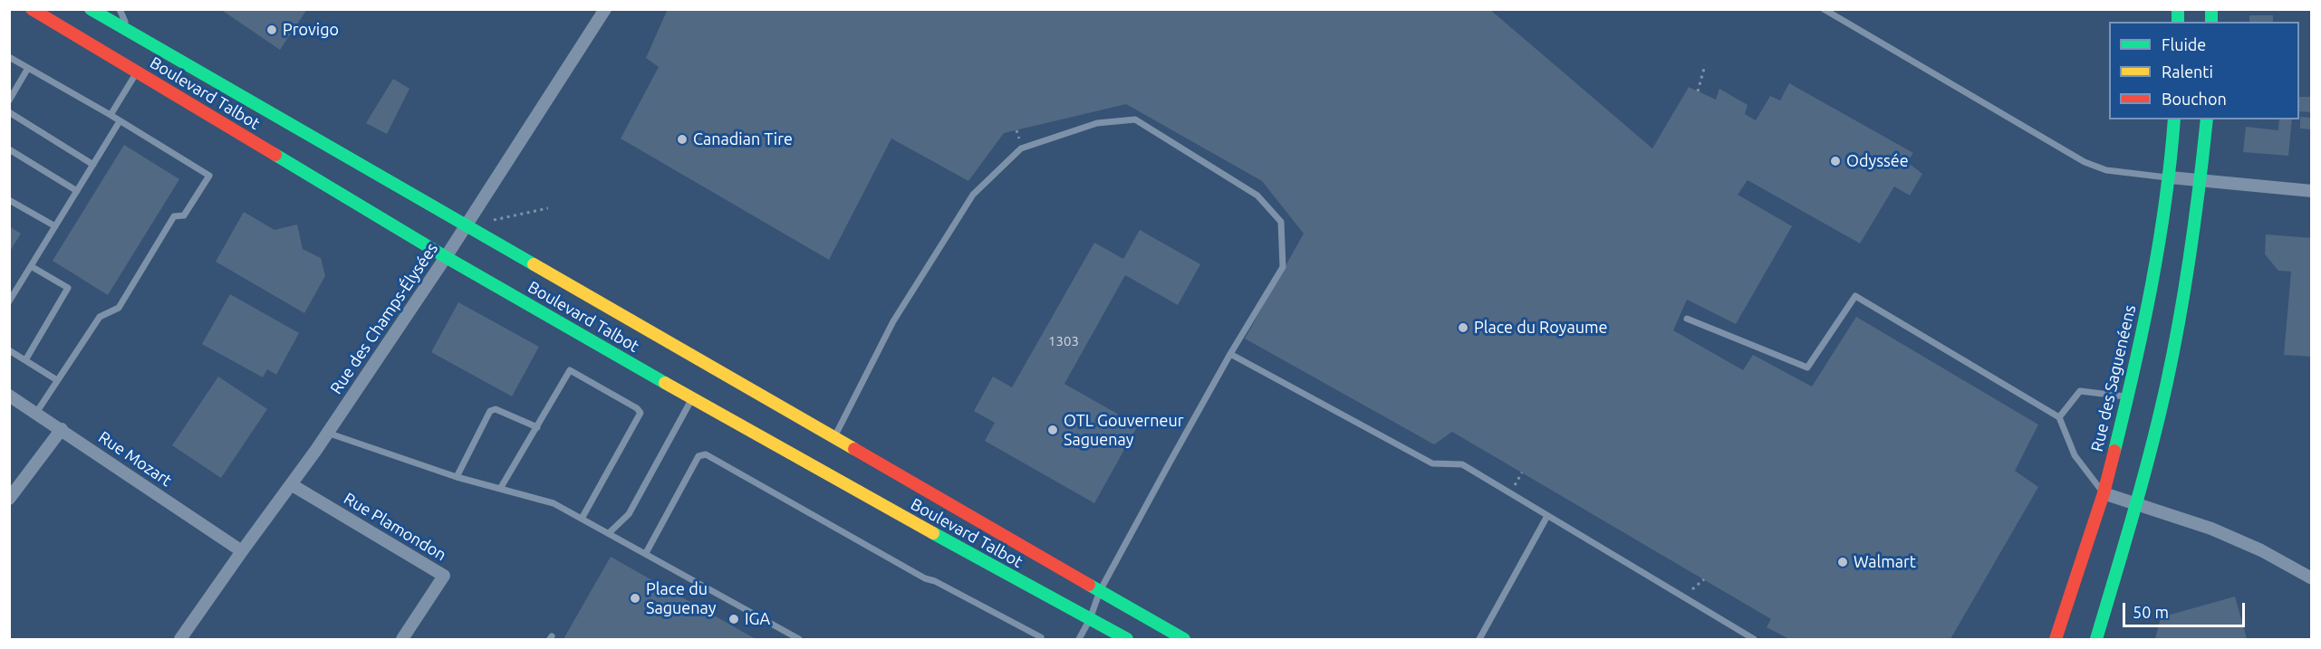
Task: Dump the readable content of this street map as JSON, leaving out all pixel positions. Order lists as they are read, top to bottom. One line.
{"streets":{"main road":["Boulevard Talbot","Rue des Saguenéens"],"street":["Rue des Champs-Élysées","Rue Mozart","Rue Plamondon"]},"crossings":[["Boulevard Talbot","Rue des Champs-Élysées"],["Rue des Champs-Élysées","Rue Mozart"],["Rue des Champs-Élysées","Rue Plamondon"]],"places":["Provigo","Canadian Tire","Odyssée","Place du Royaume","OTL Gouverneur Saguenay","Walmart","Place du Saguenay","IGA"],"house_numbers":["1303"],"legend":["Fluide","Ralenti","Bouchon"],"scale_bar":"50 m"}
